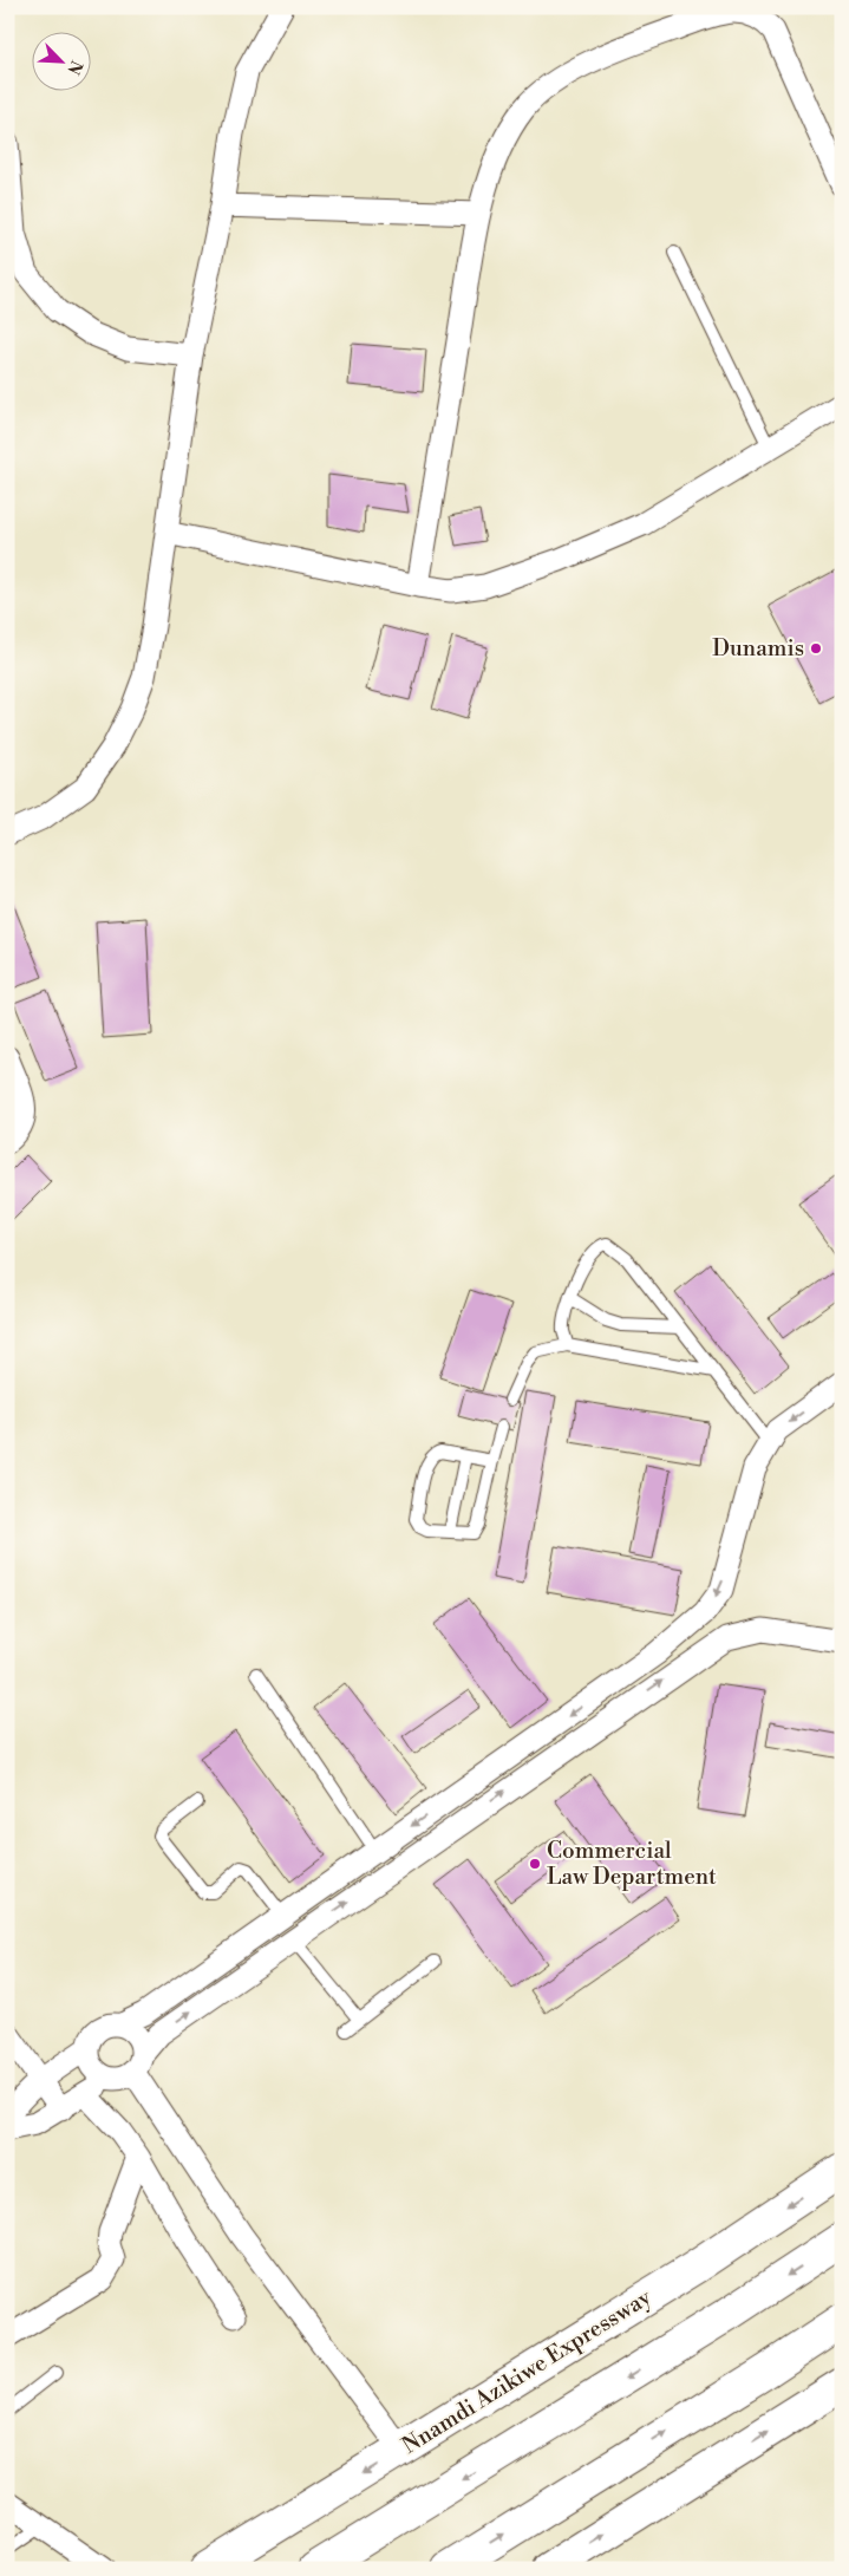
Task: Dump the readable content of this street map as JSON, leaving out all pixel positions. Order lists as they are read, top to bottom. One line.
{"streets":{"highway":["Nnamdi Azikiwe Expressway"]},"places":["Dunamis","Commercial Law Department"],"north":"bottom right"}
